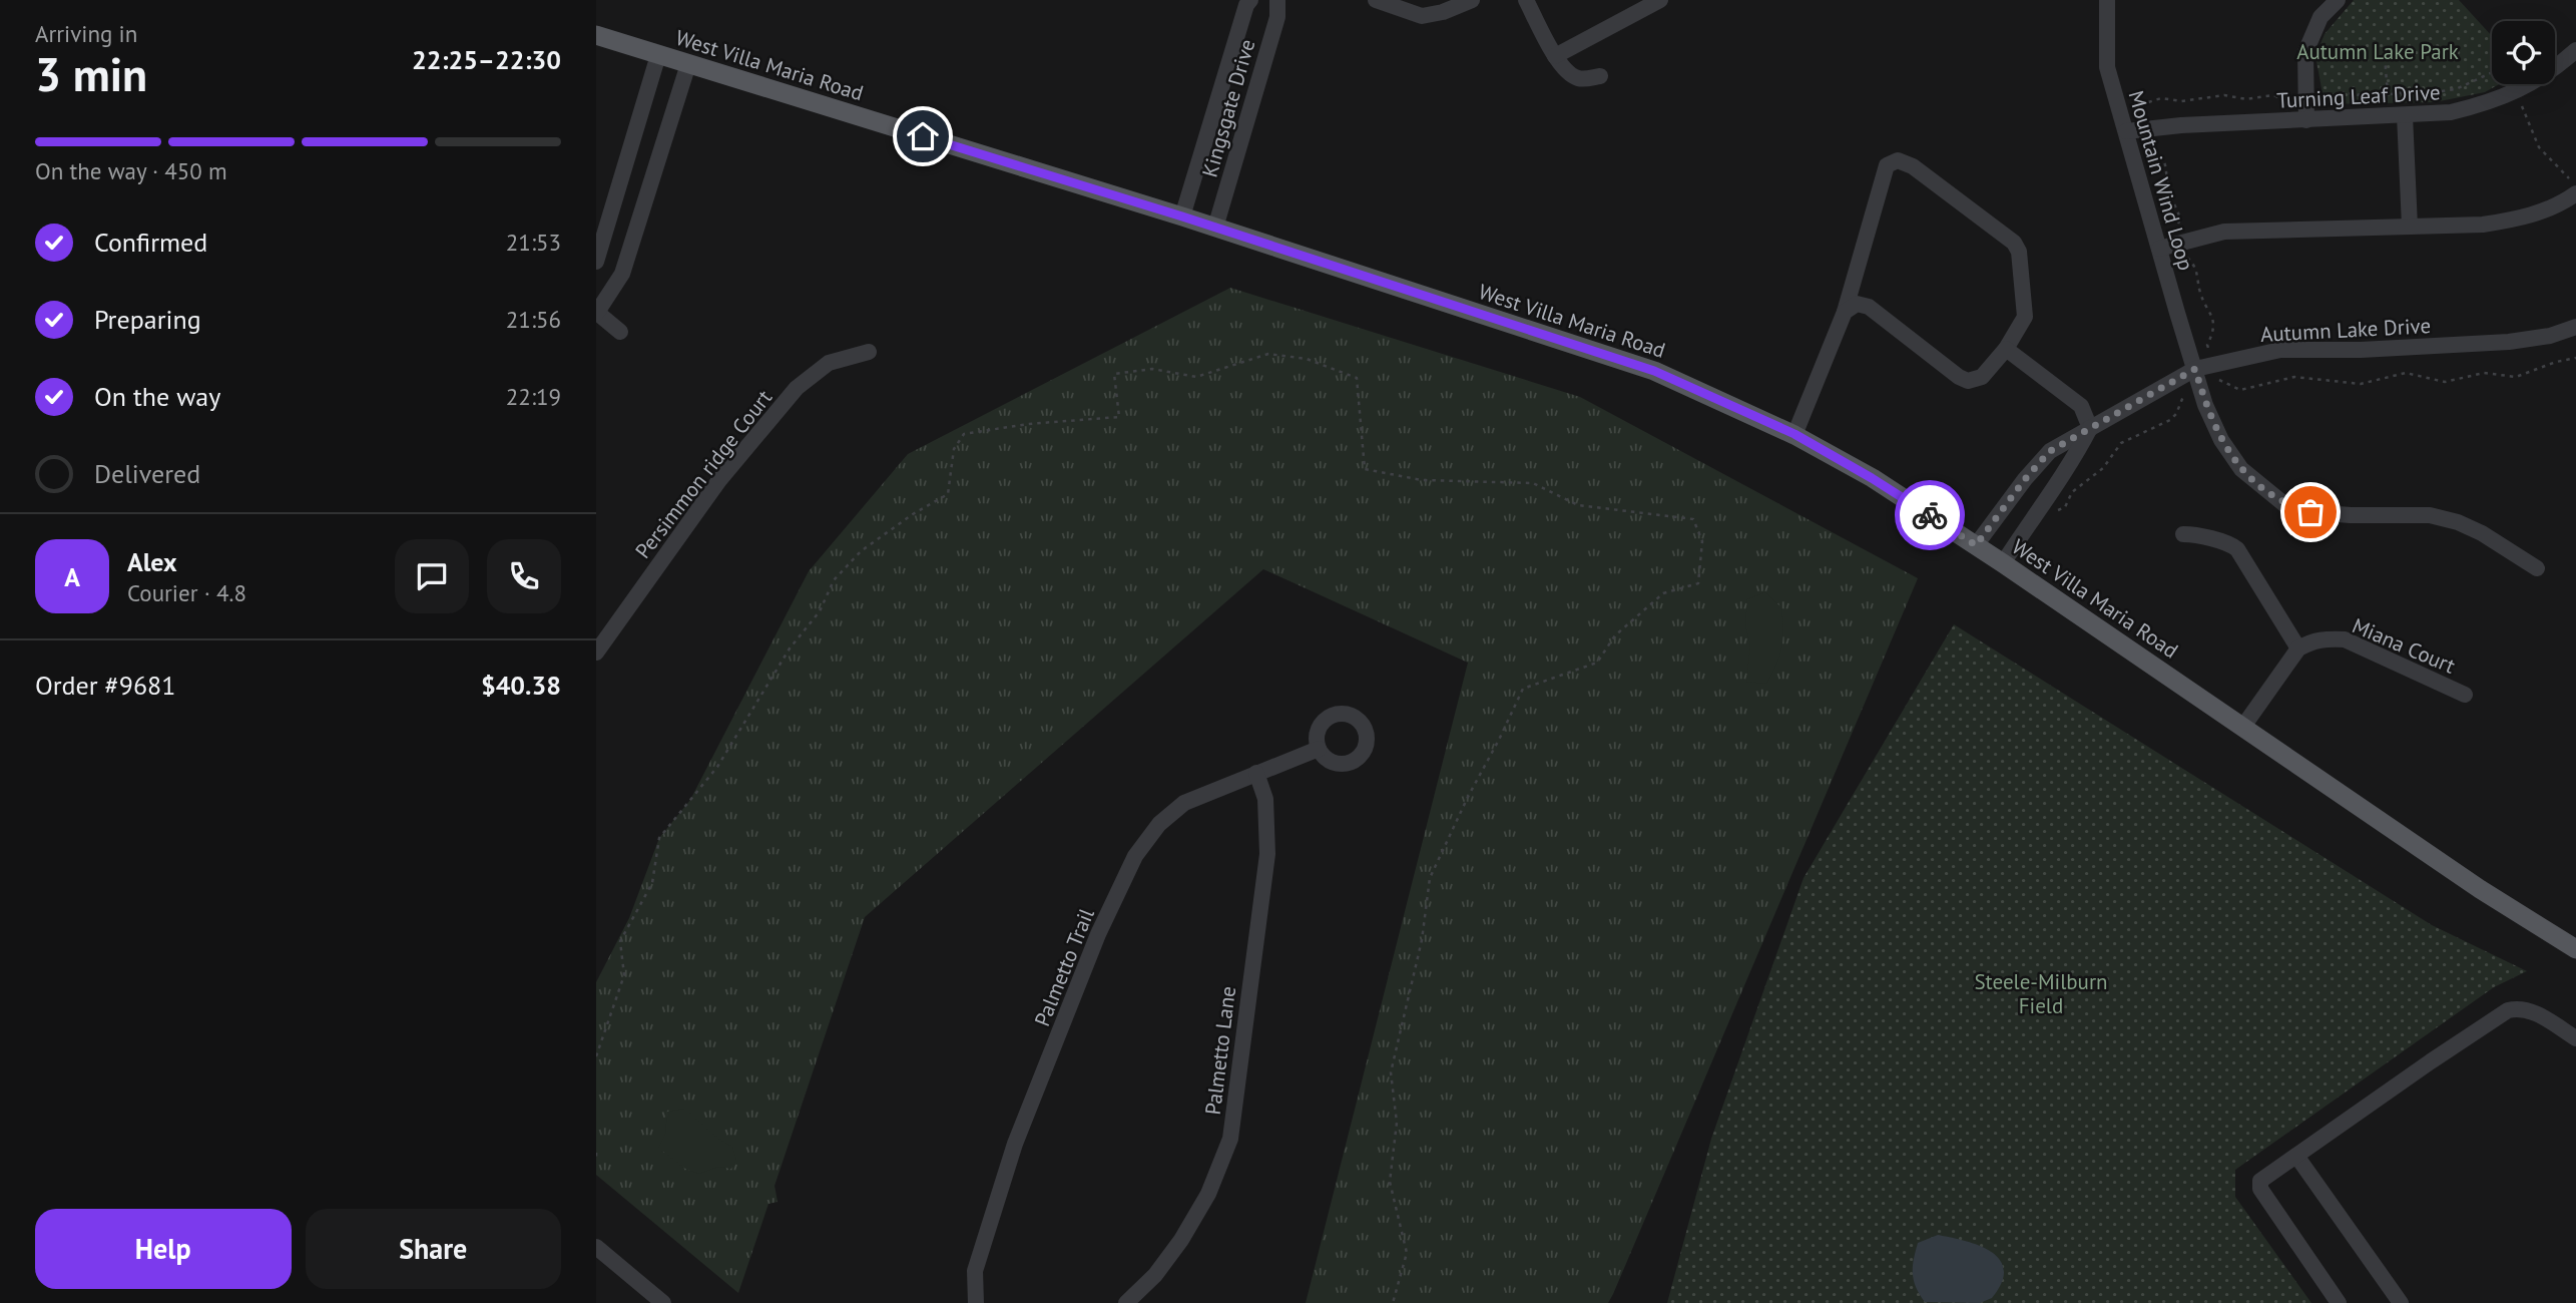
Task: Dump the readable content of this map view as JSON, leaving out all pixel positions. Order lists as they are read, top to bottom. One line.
{"streets":{"main road":["West Villa Maria Road"],"street":["Turning Leaf Drive","Kingsgate Drive","Mountain Wind Loop","Autumn Lake Drive","Persimmon ridge Court","Miana Court","Palmetto Trail","Palmetto Lane"]},"crossings":[["West Villa Maria Road","Kingsgate Drive"],["West Villa Maria Road","Autumn Lake Drive"],["Turning Leaf Drive","Mountain Wind Loop"],["Mountain Wind Loop","Autumn Lake Drive"],["Palmetto Trail","Palmetto Lane"]],"parks":["Autumn Lake Park","Steele-Milburn Field"],"page":{"heading":["3 min","Arriving in","22:25–22:30"],"panel":["Alex","Courier · 4.8","Order #9681","$40.38"],"bar":"On the way · 450 m","list":[["Confirmed","21:53"],["Preparing","21:56"],["On the way","22:19"],"Delivered"],"round":"A","buttons":["Help","Share"]}}
